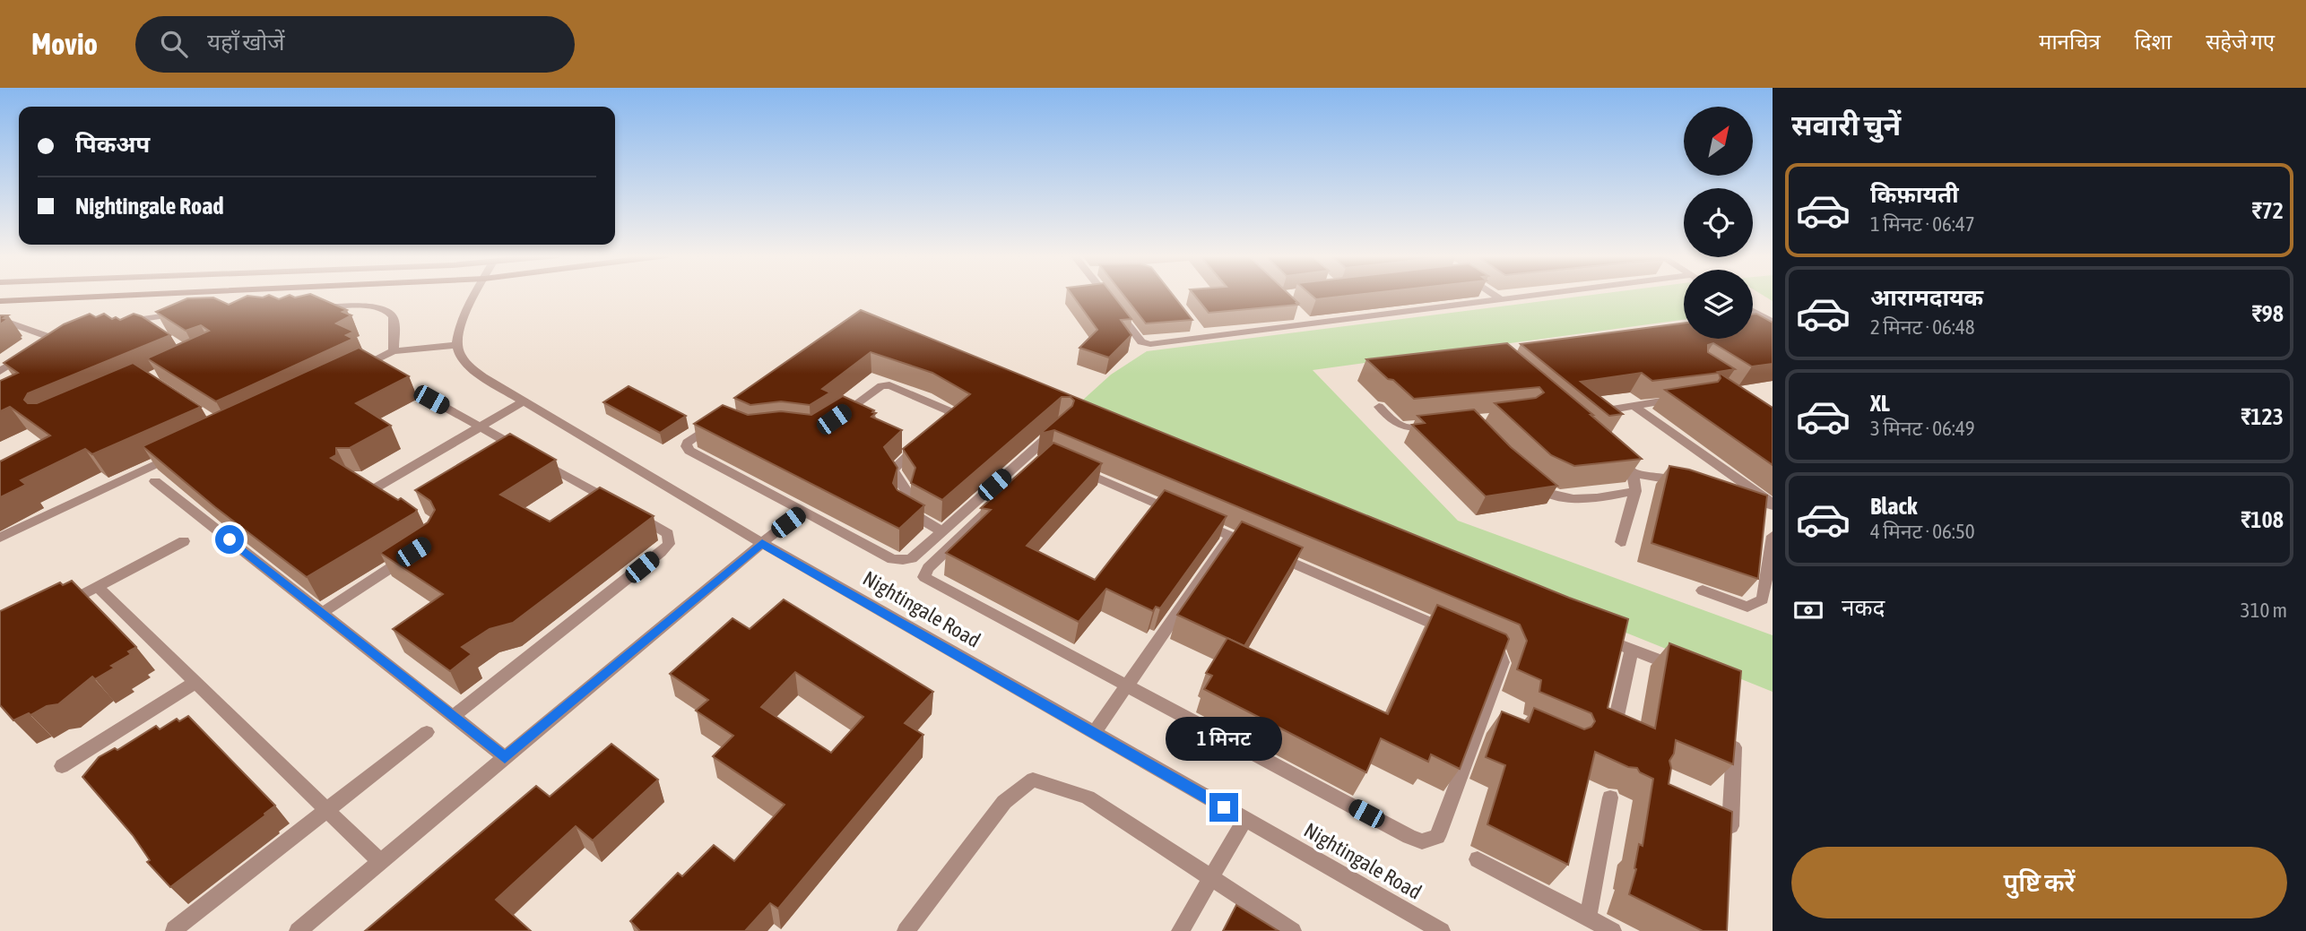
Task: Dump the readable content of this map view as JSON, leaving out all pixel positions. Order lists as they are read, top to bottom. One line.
{"streets":{"street":["Nightingale Road"]},"north":"top right","page":{"header":"Movio","search":"यहाँ खोजें","nav":["मानचित्र","दिशा","सहेजे गए"],"heading":"सवारी चुनें","banner":["पिकअप","Nightingale Road"],"list":[{"name":"किफ़ायती","note":"1 मिनट · 06:47","value":"₹72"},{"name":"आरामदायक","note":"2 मिनट · 06:48","value":"₹98"},{"name":"XL","note":"3 मिनट · 06:49","value":"₹123"},{"name":"Black","note":"4 मिनट · 06:50","value":"₹108"}],"pay":["नकद","310 m"],"bubble":"1 मिनट","buttons":"पुष्टि करें"}}
